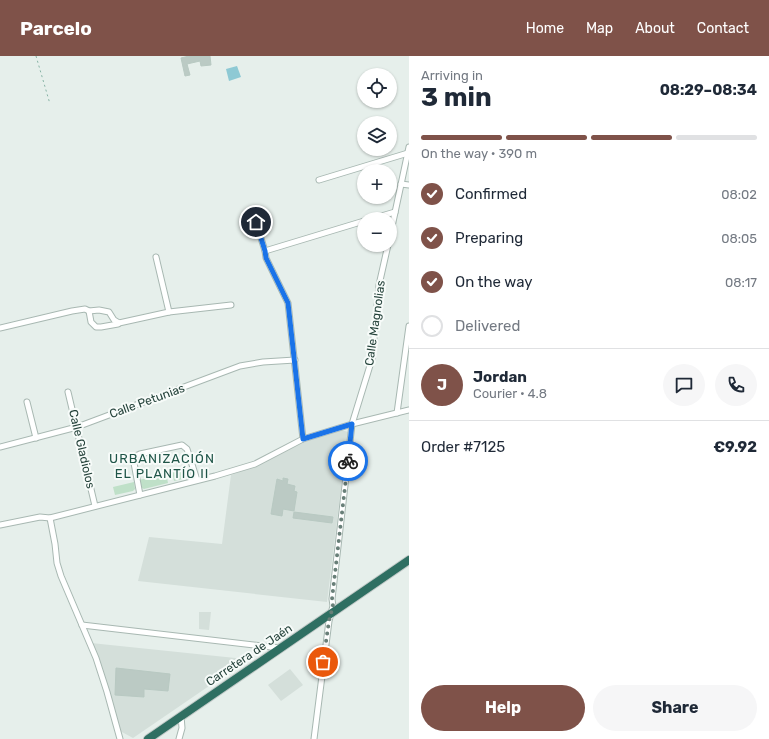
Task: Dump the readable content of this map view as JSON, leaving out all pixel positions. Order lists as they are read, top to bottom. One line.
{"streets":{"highway":["Carretera de Jaén"],"street":["Calle Magnolias","Calle Petunias","Calle Gladiolos"]},"crossings":[["Calle Magnolias","Carretera de Jaén"],["Calle Petunias","Calle Gladiolos"]],"districts":["URBANIZACIÓN EL PLANTÍO II"],"page":{"header":"Parcelo","nav":["Home","Map","About","Contact"],"heading":["3 min","Arriving in","08:29–08:34"],"panel":["Jordan","Courier · 4.8","Order #7125","€9.92"],"map_buttons":["+","−"],"bar":"On the way · 390 m","list":[["Confirmed","08:02"],["Preparing","08:05"],["On the way","08:17"],"Delivered"],"round":"J","buttons":["Help","Share"]}}
